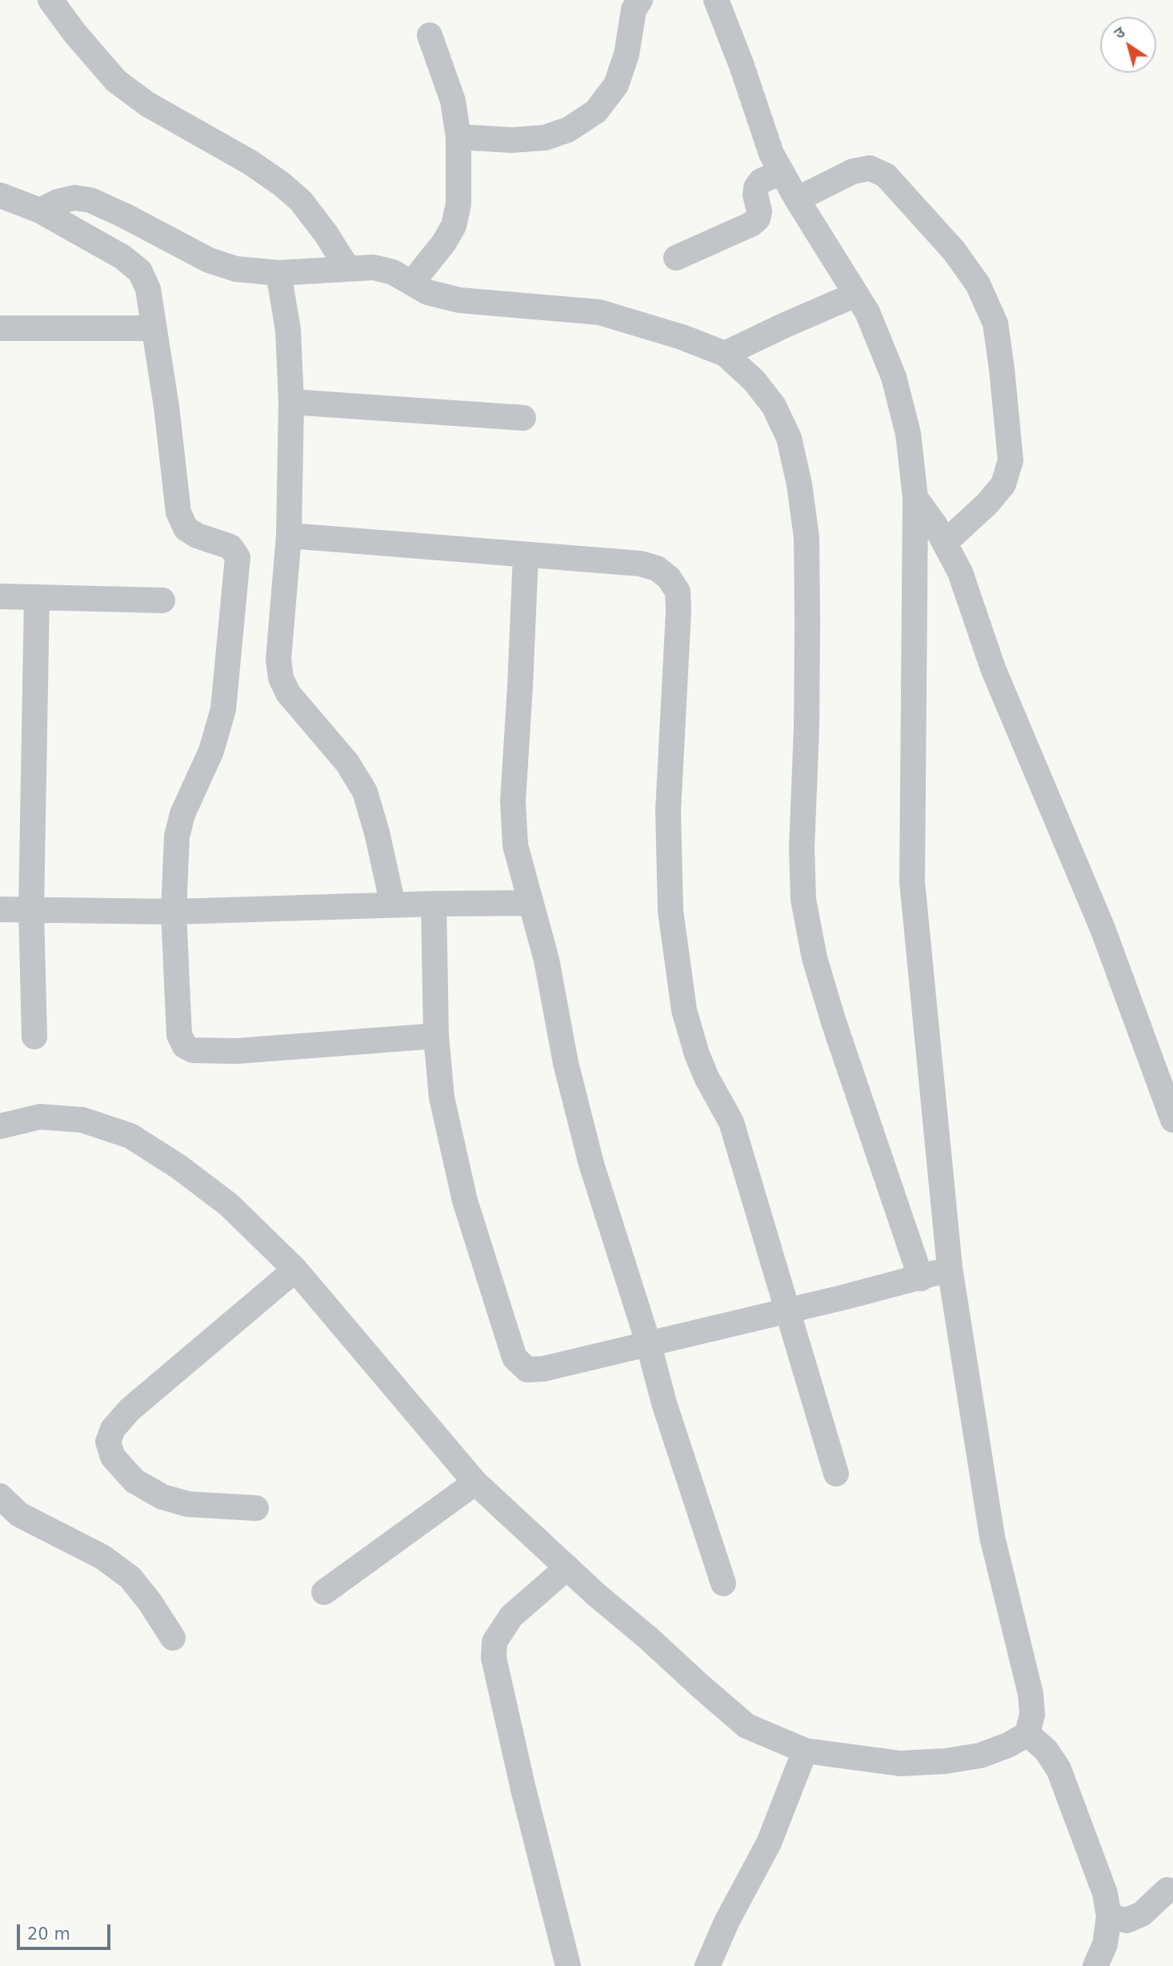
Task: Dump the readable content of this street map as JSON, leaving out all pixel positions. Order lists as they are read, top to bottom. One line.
{"scale_bar":"20 m","north":"top left"}
